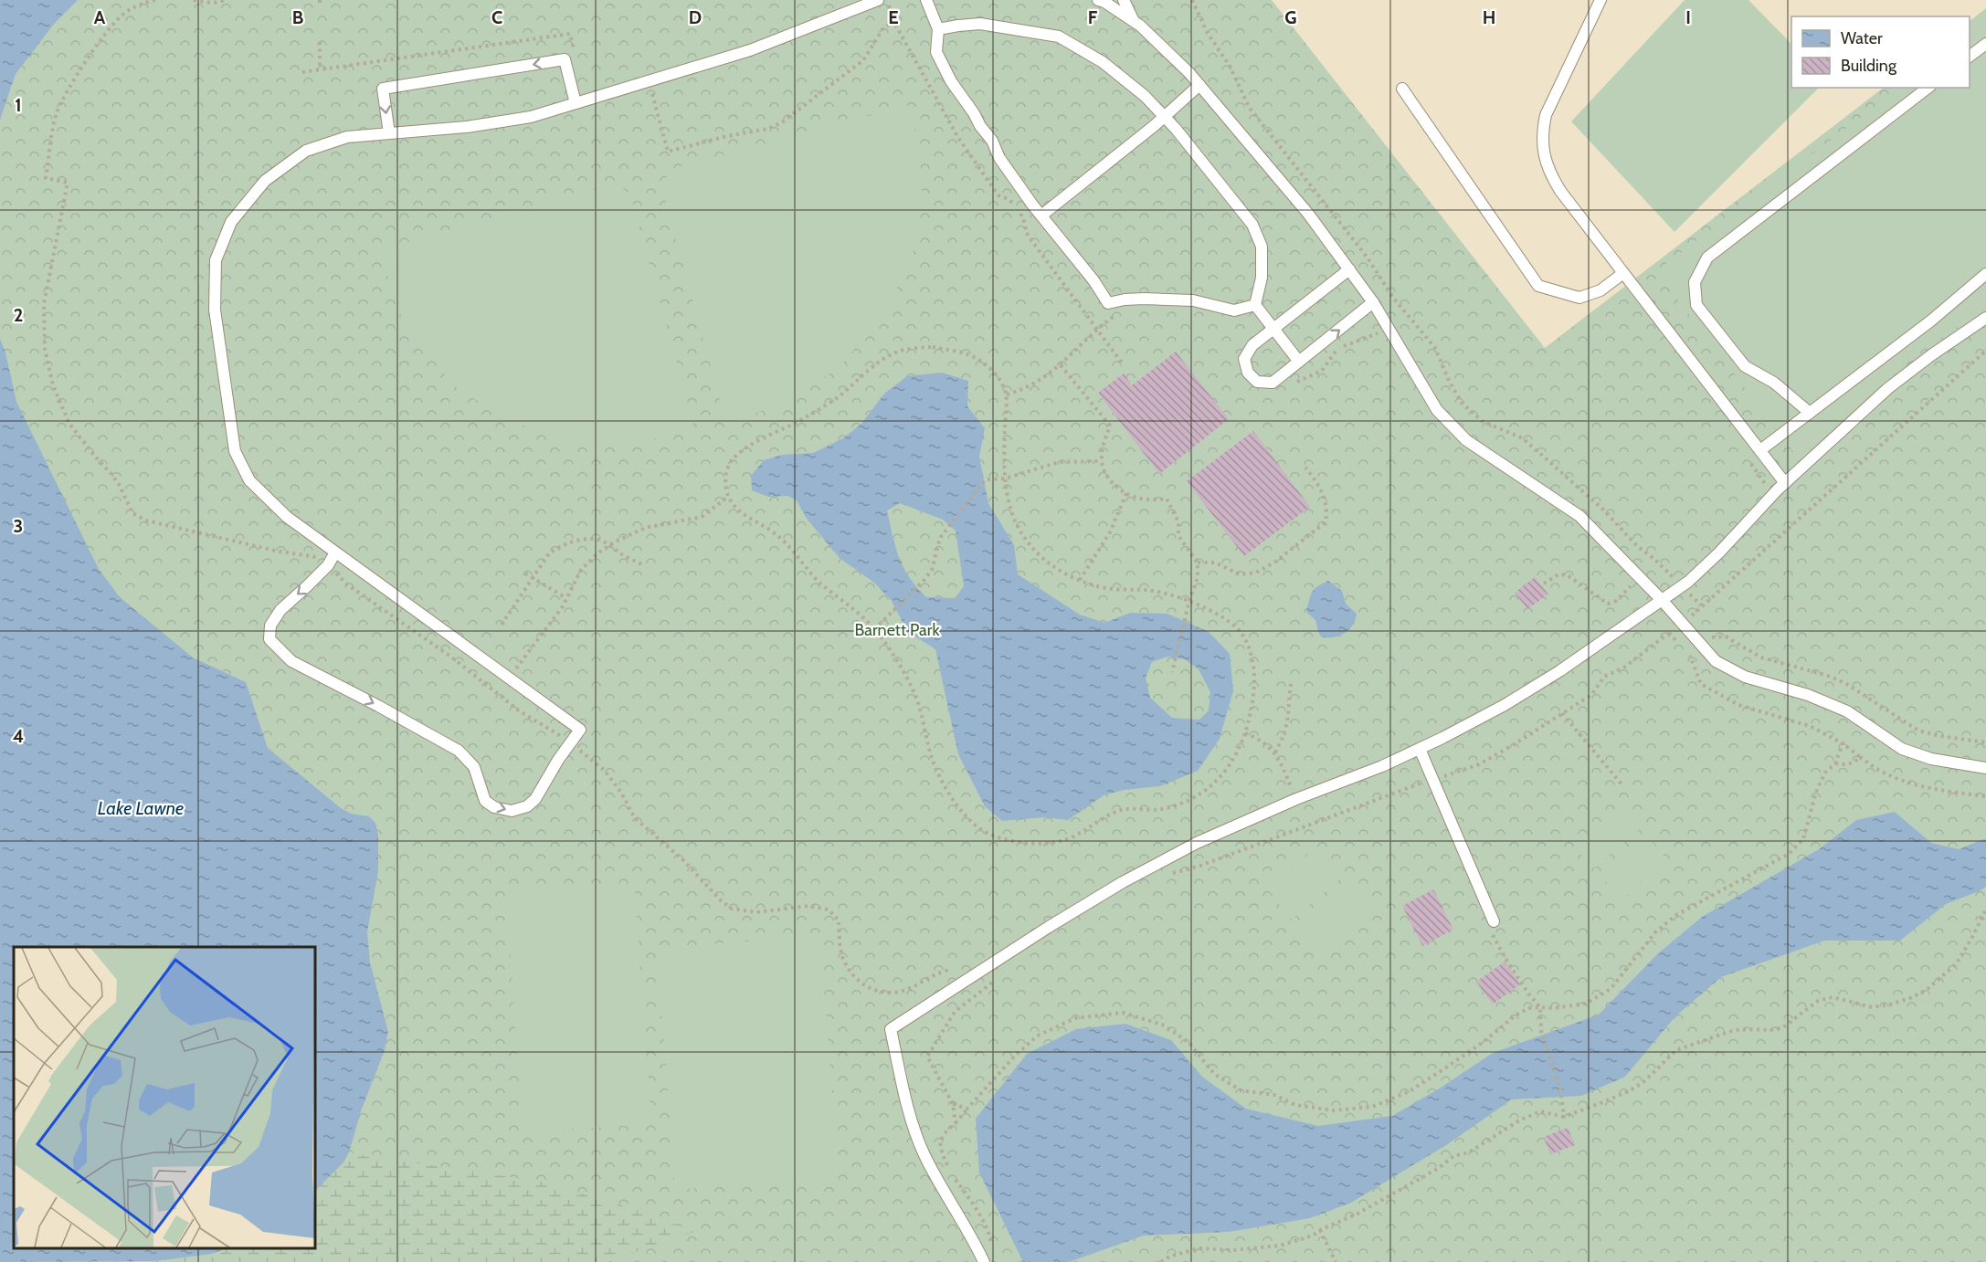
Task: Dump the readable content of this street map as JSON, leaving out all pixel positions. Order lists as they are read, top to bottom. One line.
{"water":["Lake Lawne"],"parks":["Barnett Park"],"legend":["Water","Building"],"grid":{"columns":["A","B","C","D","E","F","G","H","I"],"rows":["1","2","3","4"]}}
